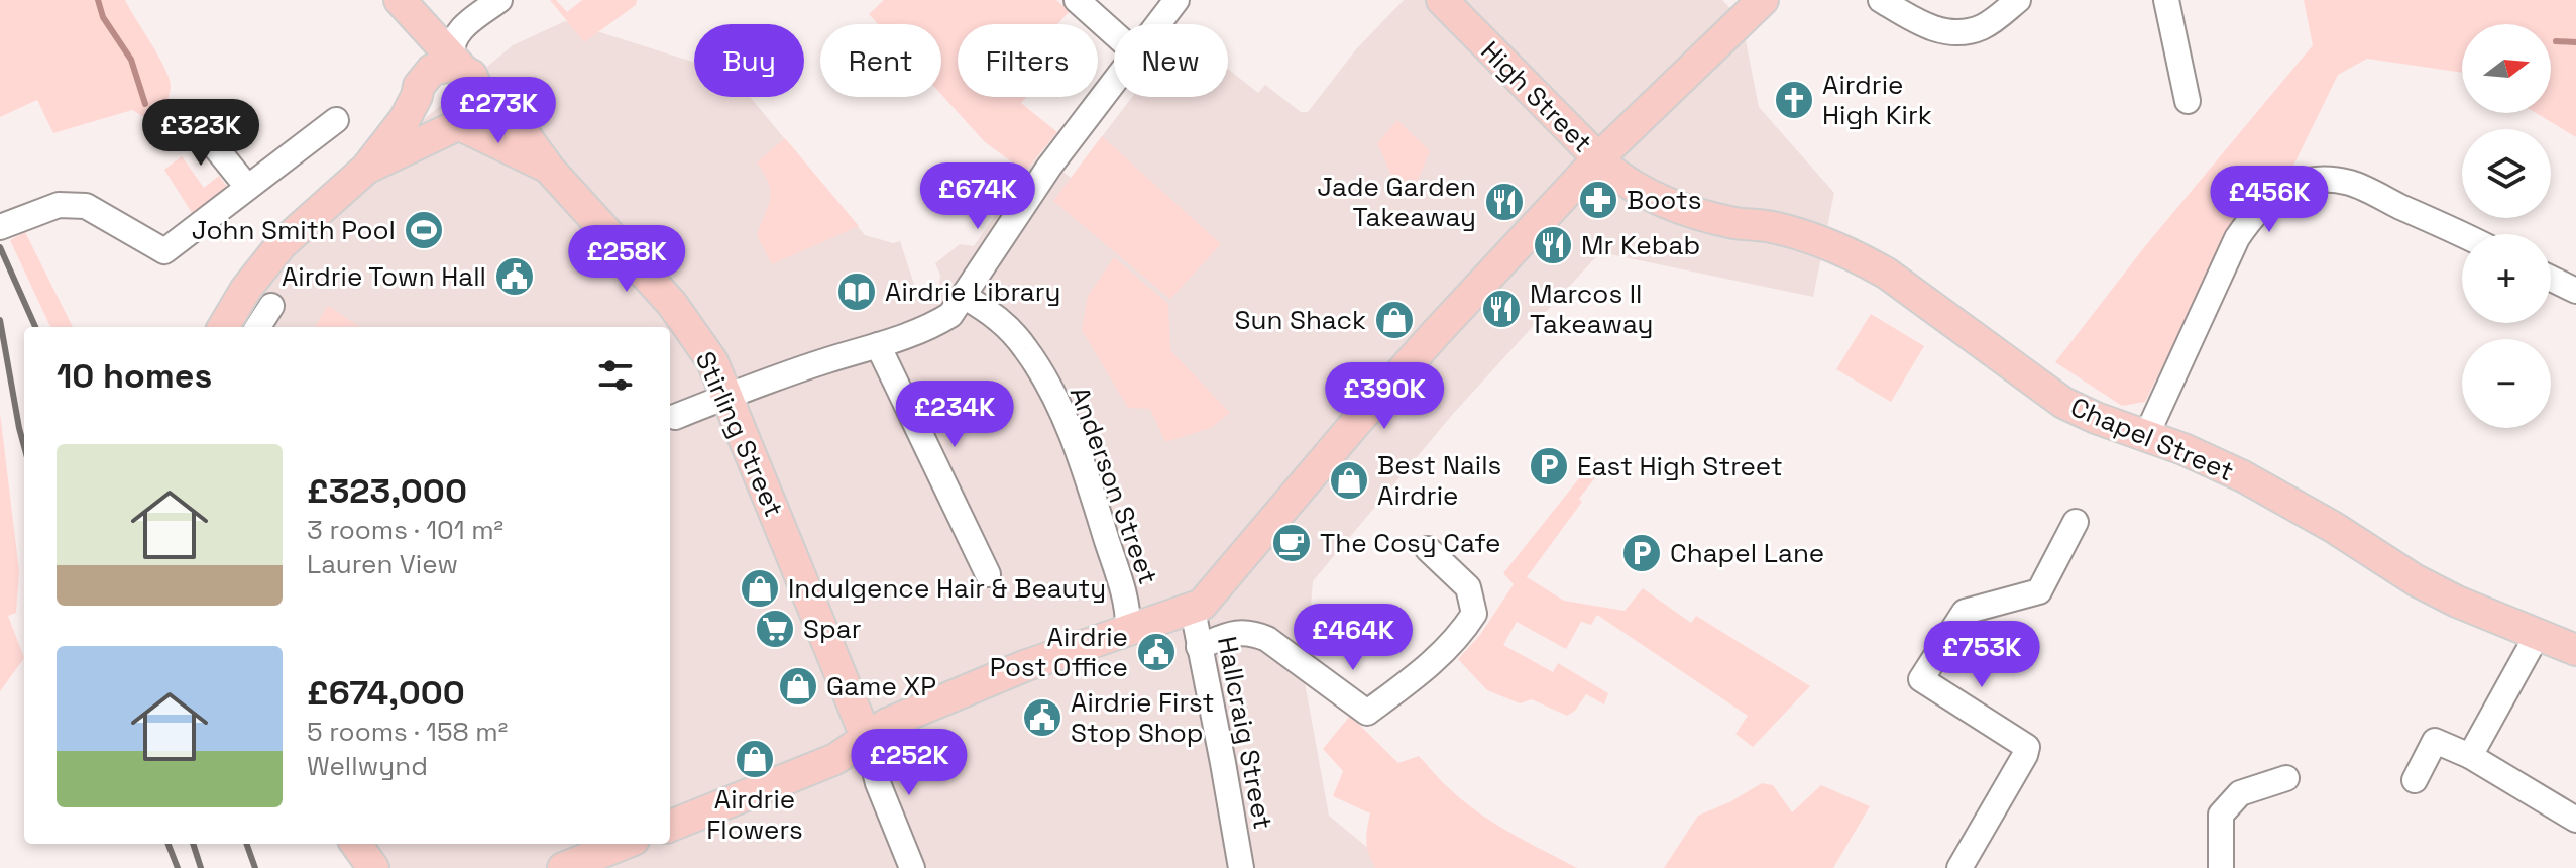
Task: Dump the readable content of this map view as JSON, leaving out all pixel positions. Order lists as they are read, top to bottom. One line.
{"streets":{"main road":["High Street","Stirling Street","Chapel Street"],"street":["Anderson Street","Hallcraig Street"]},"crossings":[["High Street","Chapel Street"]],"places":{"church":["Airdrie High Kirk"],"pharmacy":["Boots"],"restaurant":["Jade Garden Takeaway","Mr Kebab","Marcos II Takeaway"],"sports":["John Smith Pool"],"public building":["Airdrie Town Hall","Airdrie Post Office","Airdrie First Stop Shop"],"library":["Airdrie Library"],"shop":["Sun Shack","Best Nails Airdrie","Indulgence Hair & Beauty","Game XP","Airdrie Flowers"],"parking":["East High Street","Chapel Lane"],"cafe":["The Cosy Cafe"],"supermarket":["Spar"]},"north":"right","page":{"map_buttons":["+","−"],"chip":["Buy","Rent","Filters","New"],"price":["£273K","£323K","£674K","£456K","£258K","£390K","£234K","£464K","£753K","£252K"],"heading":"10 homes","list":[{"name":"£323,000","note":"3 rooms · 101 m² · Lauren View"},{"name":"£674,000","note":"5 rooms · 158 m² · Wellwynd"}]}}
